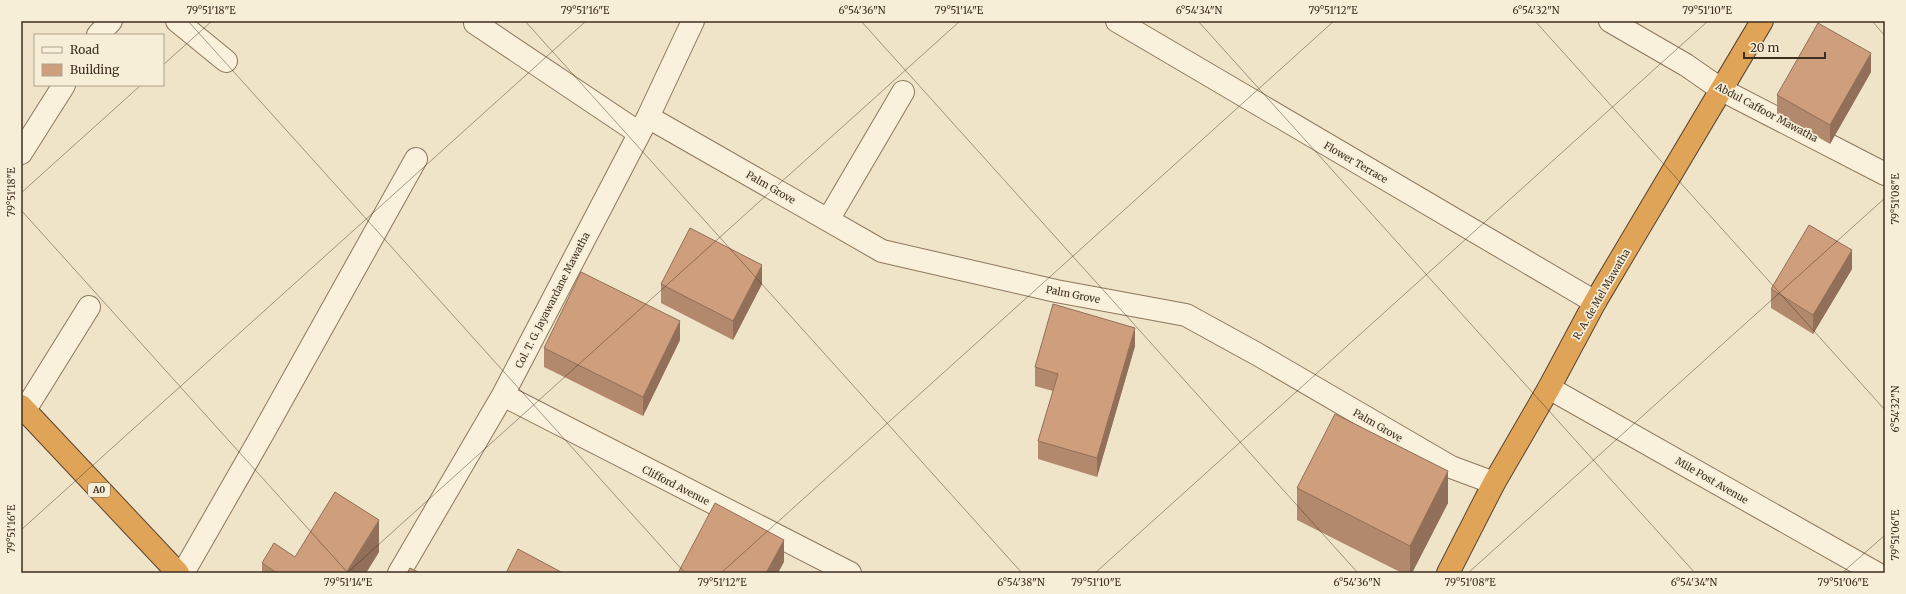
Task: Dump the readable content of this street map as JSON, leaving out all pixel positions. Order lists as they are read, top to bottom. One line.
{"streets":{"highway":["R. A. de Mel Mawatha","A0"],"street":["Abdul Caffoor Mawatha","Flower Terrace","Palm Grove","Col. T. G. Jayawardane Mawatha","Mile Post Avenue","Clifford Avenue"]},"crossings":[["Abdul Caffoor Mawatha","R. A. de Mel Mawatha"],["Flower Terrace","R. A. de Mel Mawatha"],["Palm Grove","R. A. de Mel Mawatha"],["Palm Grove","Col. T. G. Jayawardane Mawatha"],["R. A. de Mel Mawatha","Mile Post Avenue"],["Col. T. G. Jayawardane Mawatha","Clifford Avenue"]],"legend":["Road","Building"],"scale_bar":"20 m","coordinates":["79°51'18\"E","79°51'16\"E","6°54'36\"N","79°51'14\"E","6°54'34\"N","79°51'12\"E","6°54'32\"N","79°51'10\"E","79°51'08\"E","79°51'06\"E","6°54'38\"N"]}
